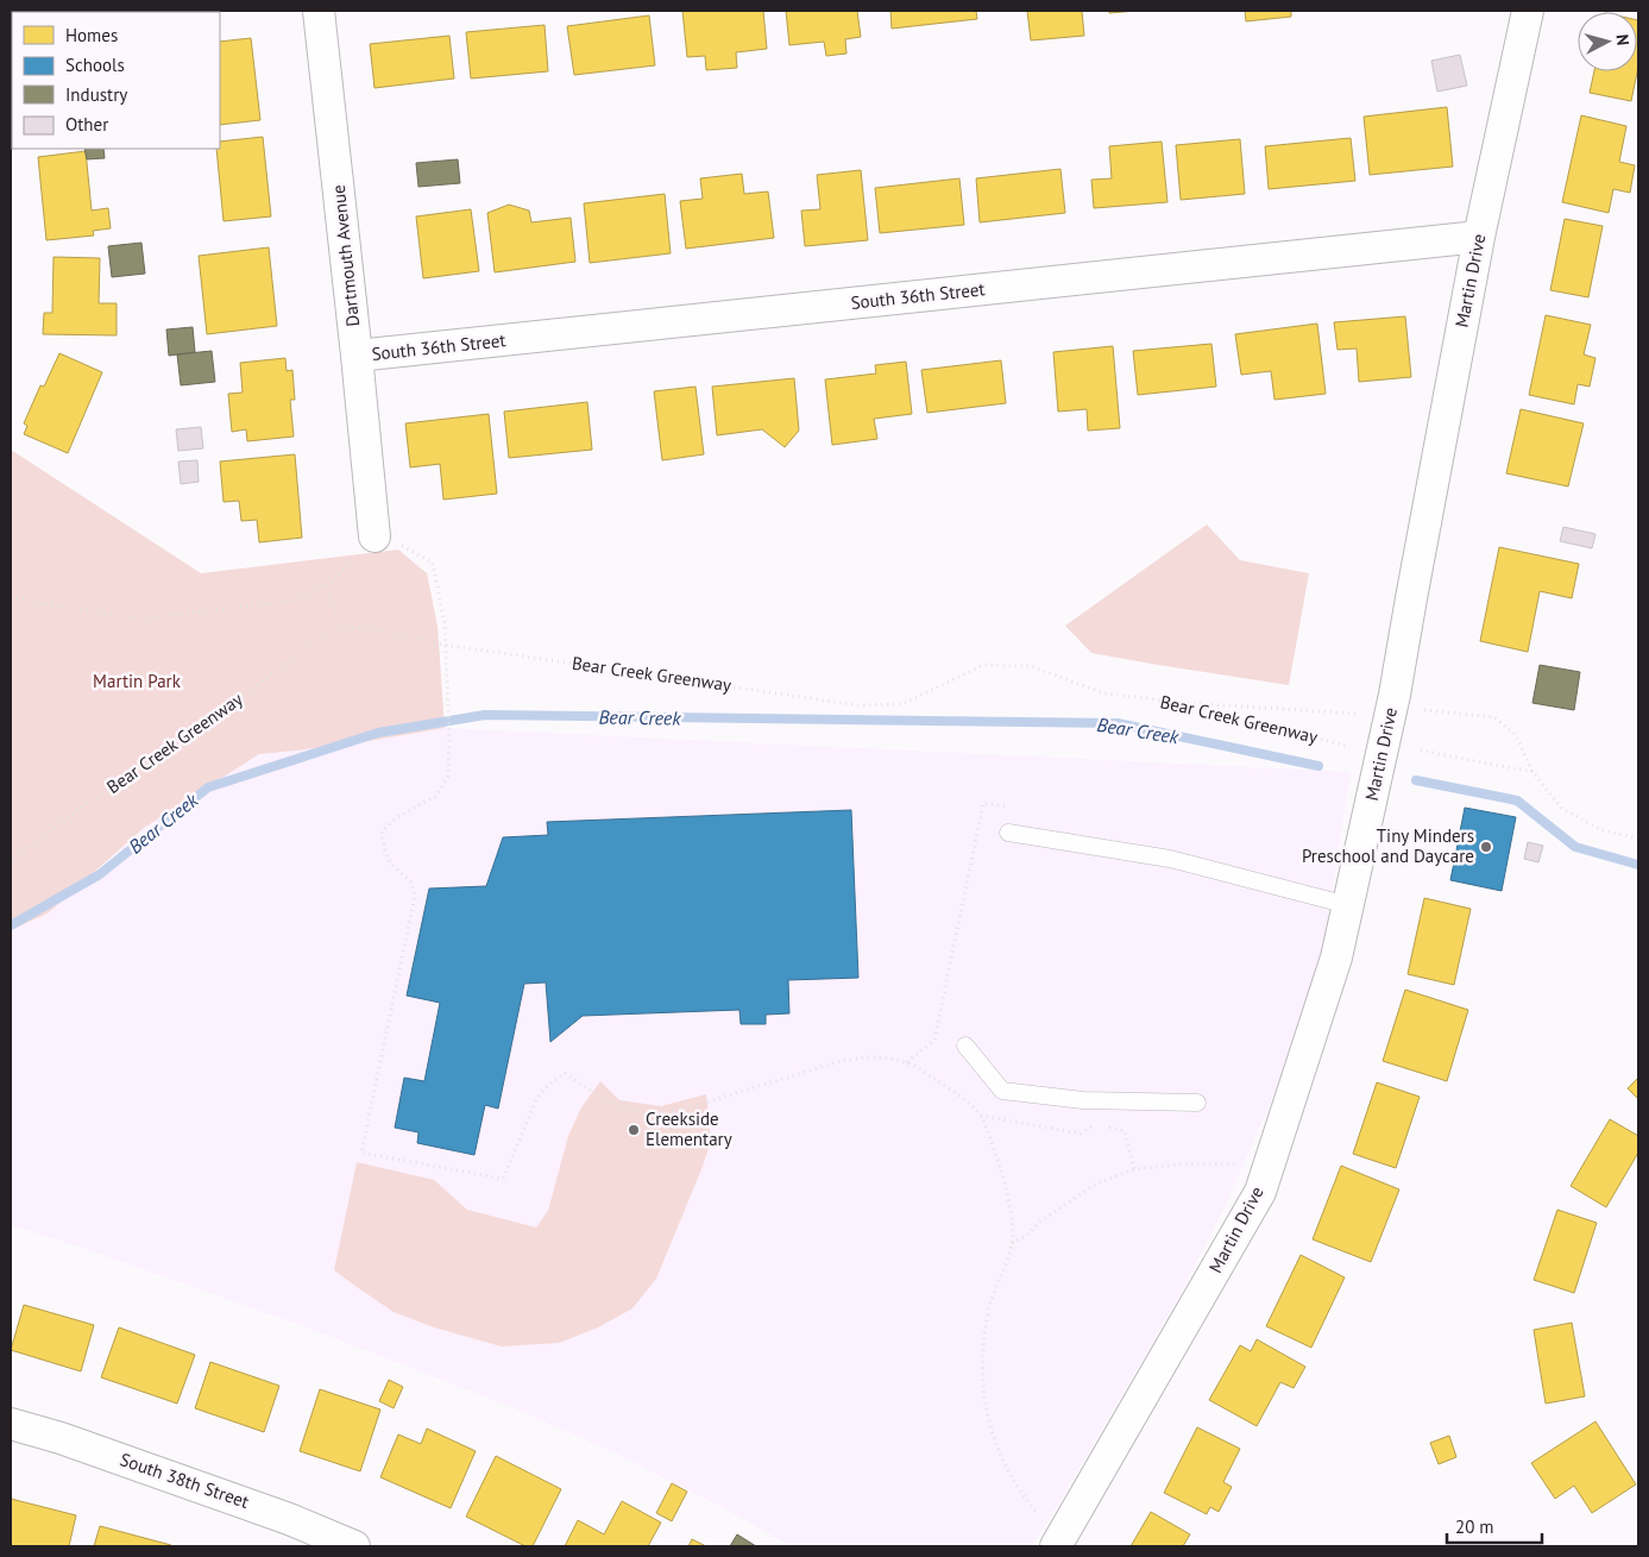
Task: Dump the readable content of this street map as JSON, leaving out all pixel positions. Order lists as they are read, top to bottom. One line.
{"streets":{"street":["Dartmouth Avenue","Martin Drive","South 36th Street","South 38th Street"],"path":["Bear Creek Greenway"]},"crossings":[["Dartmouth Avenue","South 36th Street"],["Martin Drive","South 36th Street"]],"water":["Bear Creek"],"parks":["Martin Park"],"places":["Tiny Minders Preschool and Daycare","Creekside Elementary"],"legend":["Homes","Schools","Industry","Other"],"scale_bar":"20 m","north":"right"}
